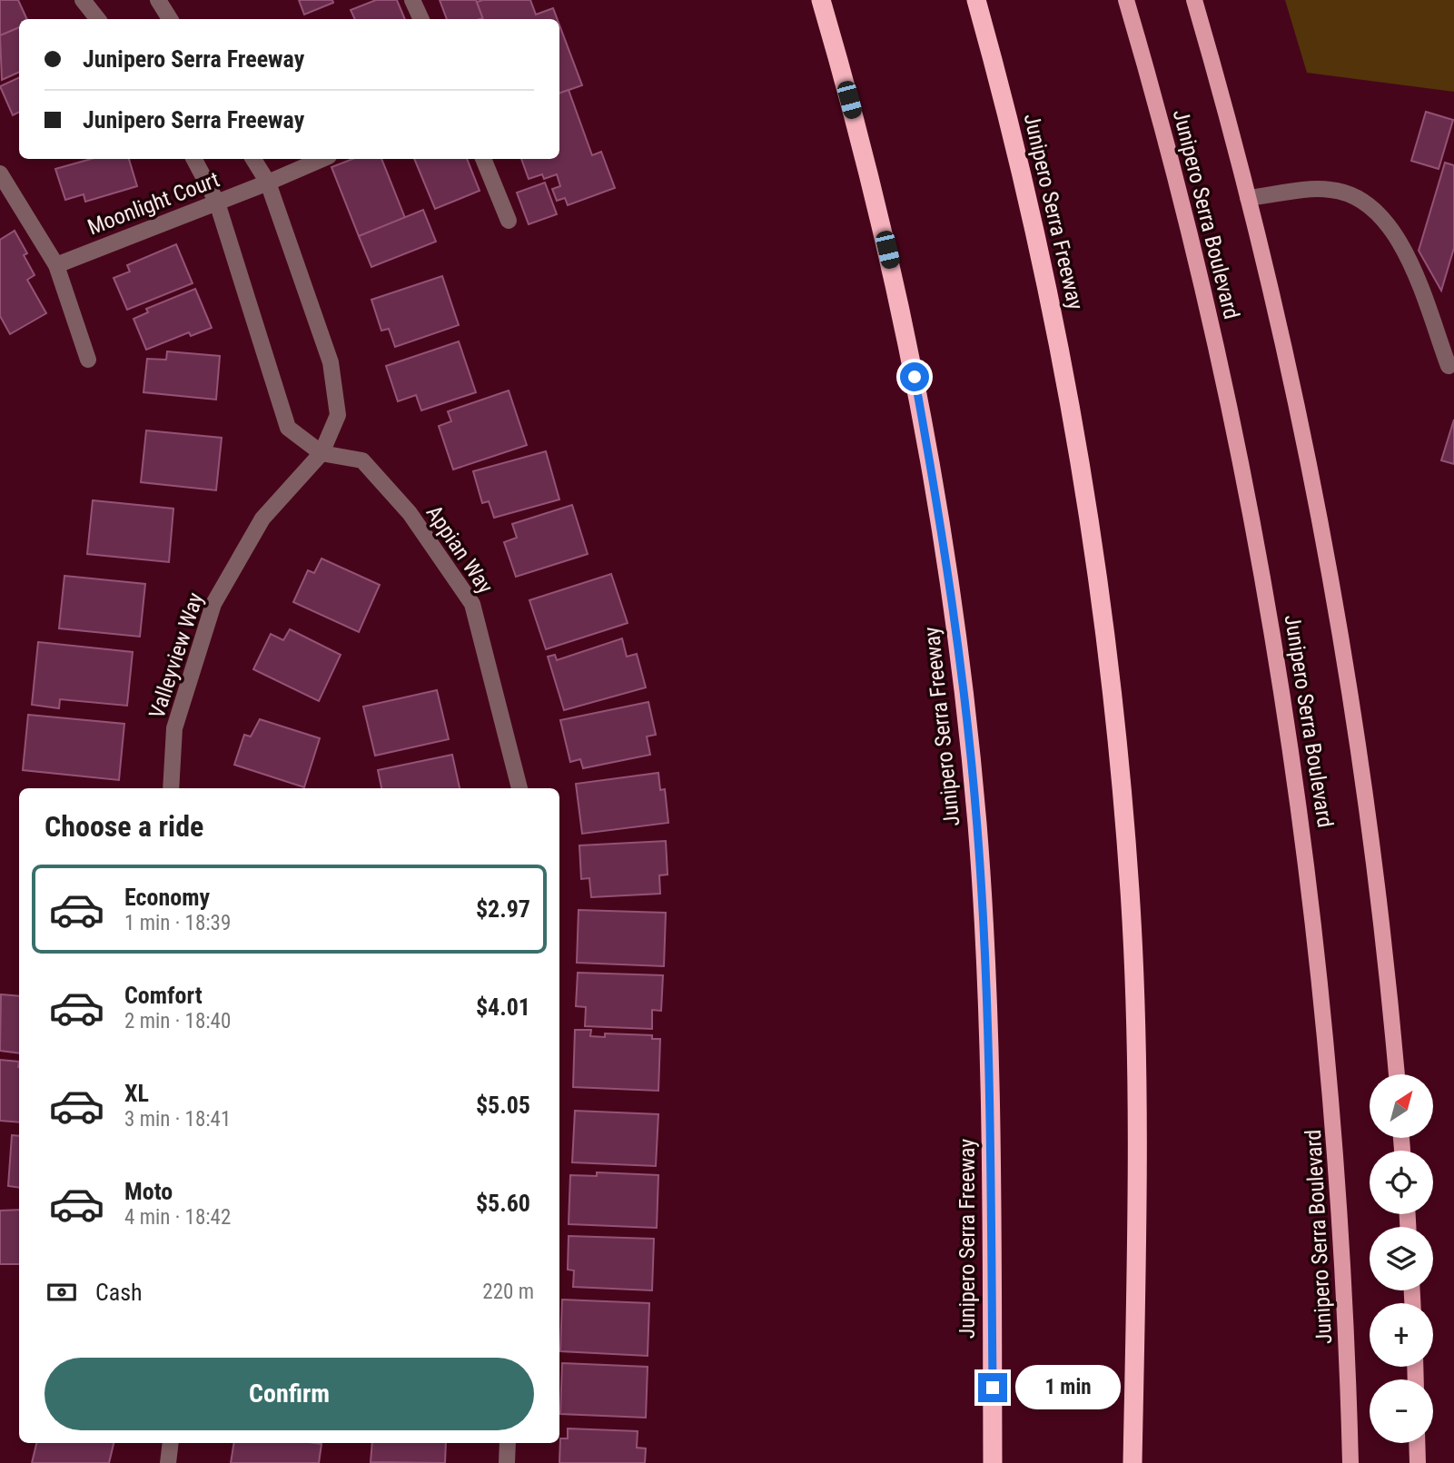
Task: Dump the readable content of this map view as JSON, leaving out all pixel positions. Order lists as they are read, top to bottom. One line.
{"streets":{"highway":["Junipero Serra Freeway"],"main road":["Junipero Serra Boulevard"],"street":["Moonlight Court","Appian Way","Valleyview Way"]},"crossings":[["Moonlight Court","Appian Way"],["Appian Way","Valleyview Way"]],"north":"top right","page":{"banner":["Junipero Serra Freeway","Junipero Serra Freeway"],"heading":"Choose a ride","list":[{"name":"Economy","note":"1 min · 18:39","value":"$2.97"},{"name":"Comfort","note":"2 min · 18:40","value":"$4.01"},{"name":"XL","note":"3 min · 18:41","value":"$5.05"},{"name":"Moto","note":"4 min · 18:42","value":"$5.60"}],"map_buttons":["+","−"],"pay":["Cash","220 m"],"buttons":"Confirm","bubble":"1 min"}}
